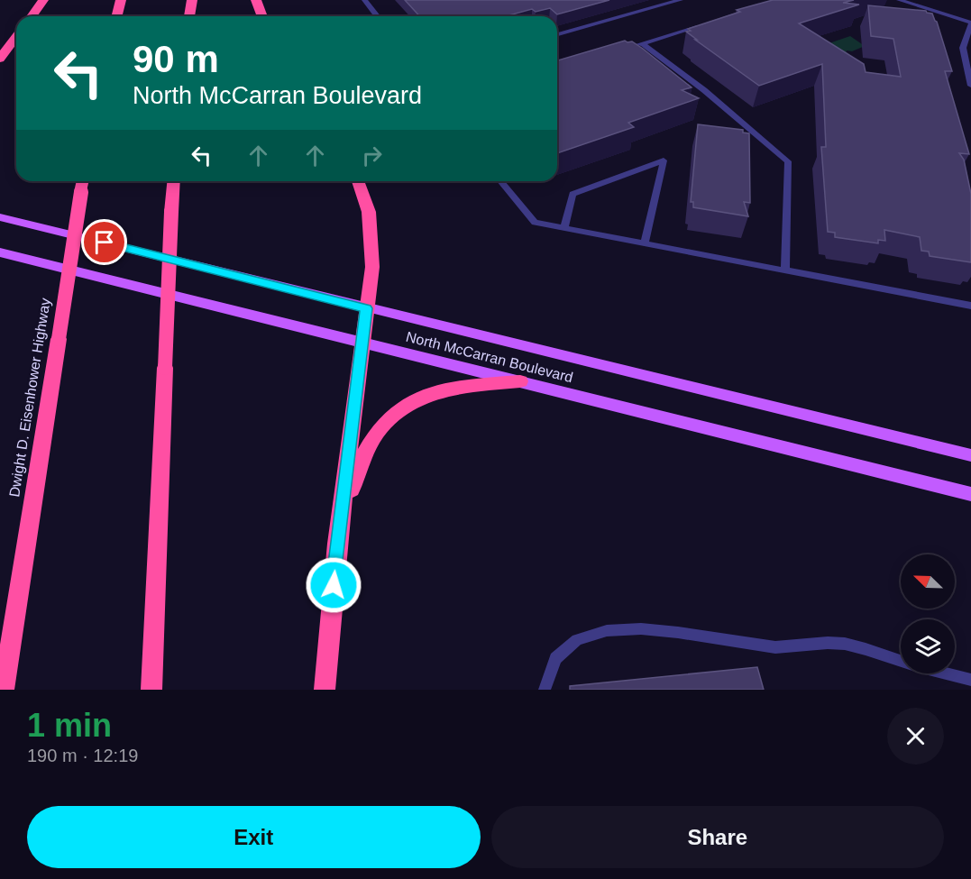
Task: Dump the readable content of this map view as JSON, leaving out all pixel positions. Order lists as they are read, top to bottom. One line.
{"streets":{"highway":["Dwight D. Eisenhower Highway"],"main road":["North McCarran Boulevard"]},"north":"top left","page":{"turn":["90 m","North McCarran Boulevard"],"heading":["1 min","190 m · 12:19"],"buttons":["Exit","Share"]}}
